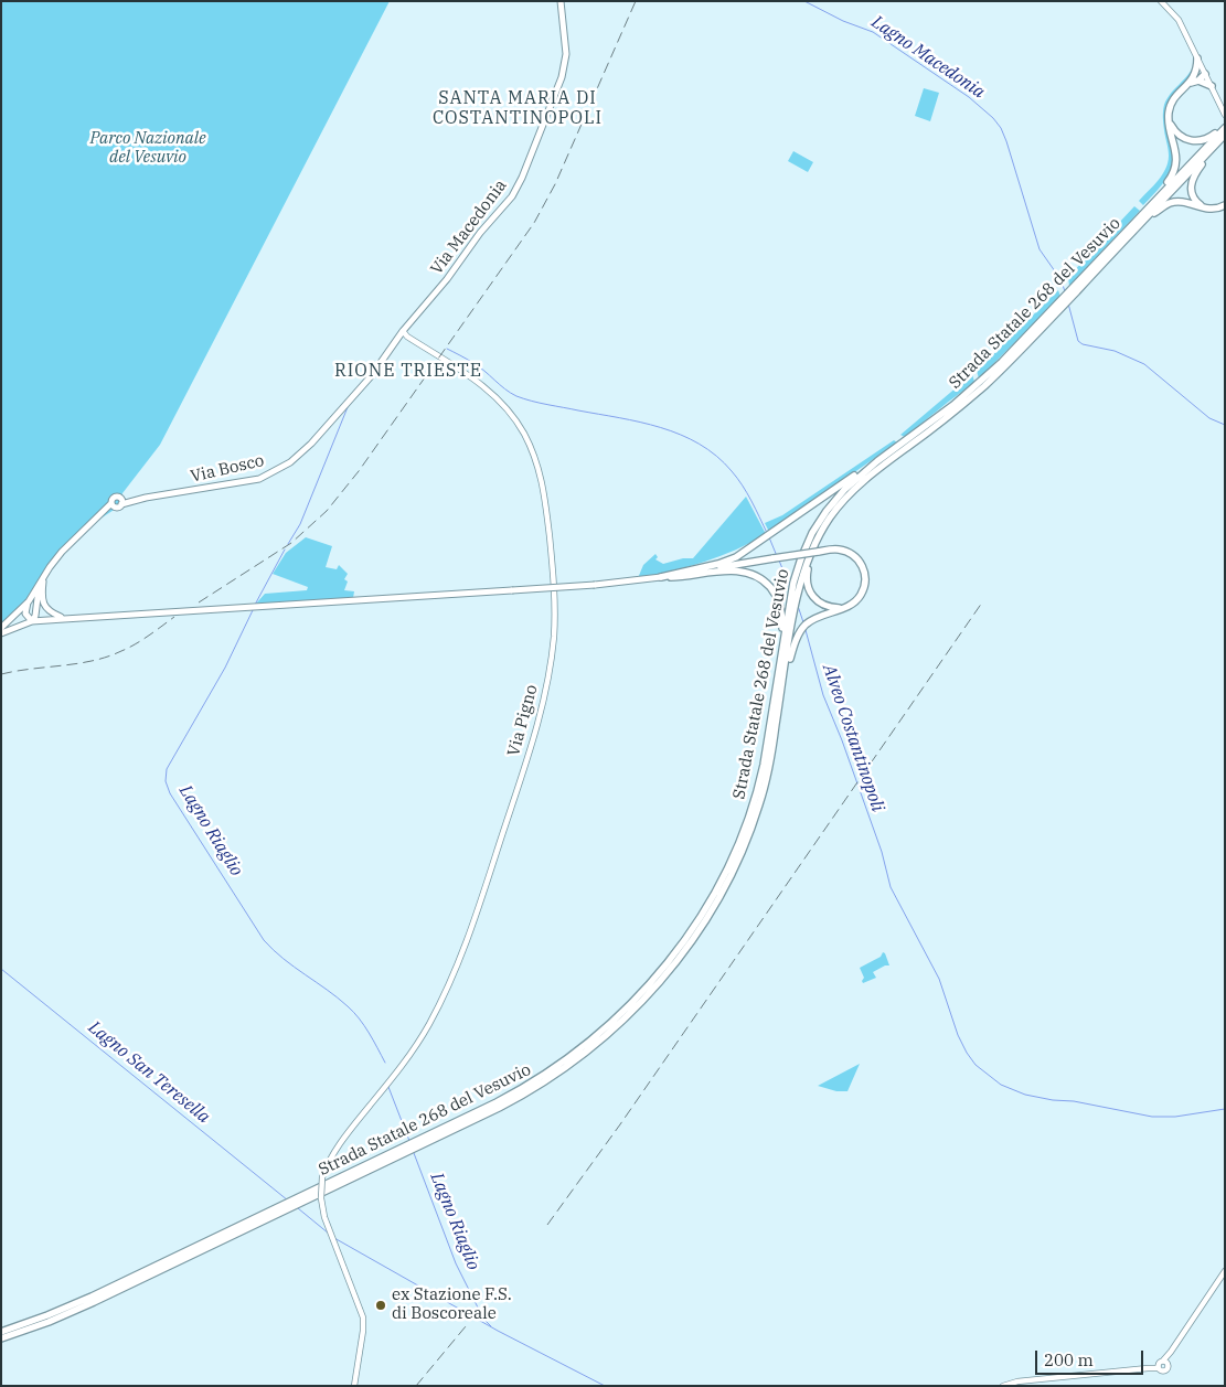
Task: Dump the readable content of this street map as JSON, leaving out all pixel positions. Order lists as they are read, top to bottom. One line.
{"streets":{"highway":["Strada Statale 268 del Vesuvio"],"main road":["Via Macedonia","Via Bosco"],"street":["Via Pigno"]},"crossings":[["Via Macedonia","Via Bosco"],["Via Macedonia","Via Pigno"],["Via Bosco","Via Pigno"]],"districts":["SANTA MARIA DI COSTANTINOPOLI","RIONE TRIESTE"],"water":["Lagno Macedonia","Alveo Costantinopoli","Lagno Riaglio","Lagno San Teresella"],"parks":["Parco Nazionale del Vesuvio"],"places":["ex Stazione F.S. di Boscoreale"],"scale_bar":"200 m"}
